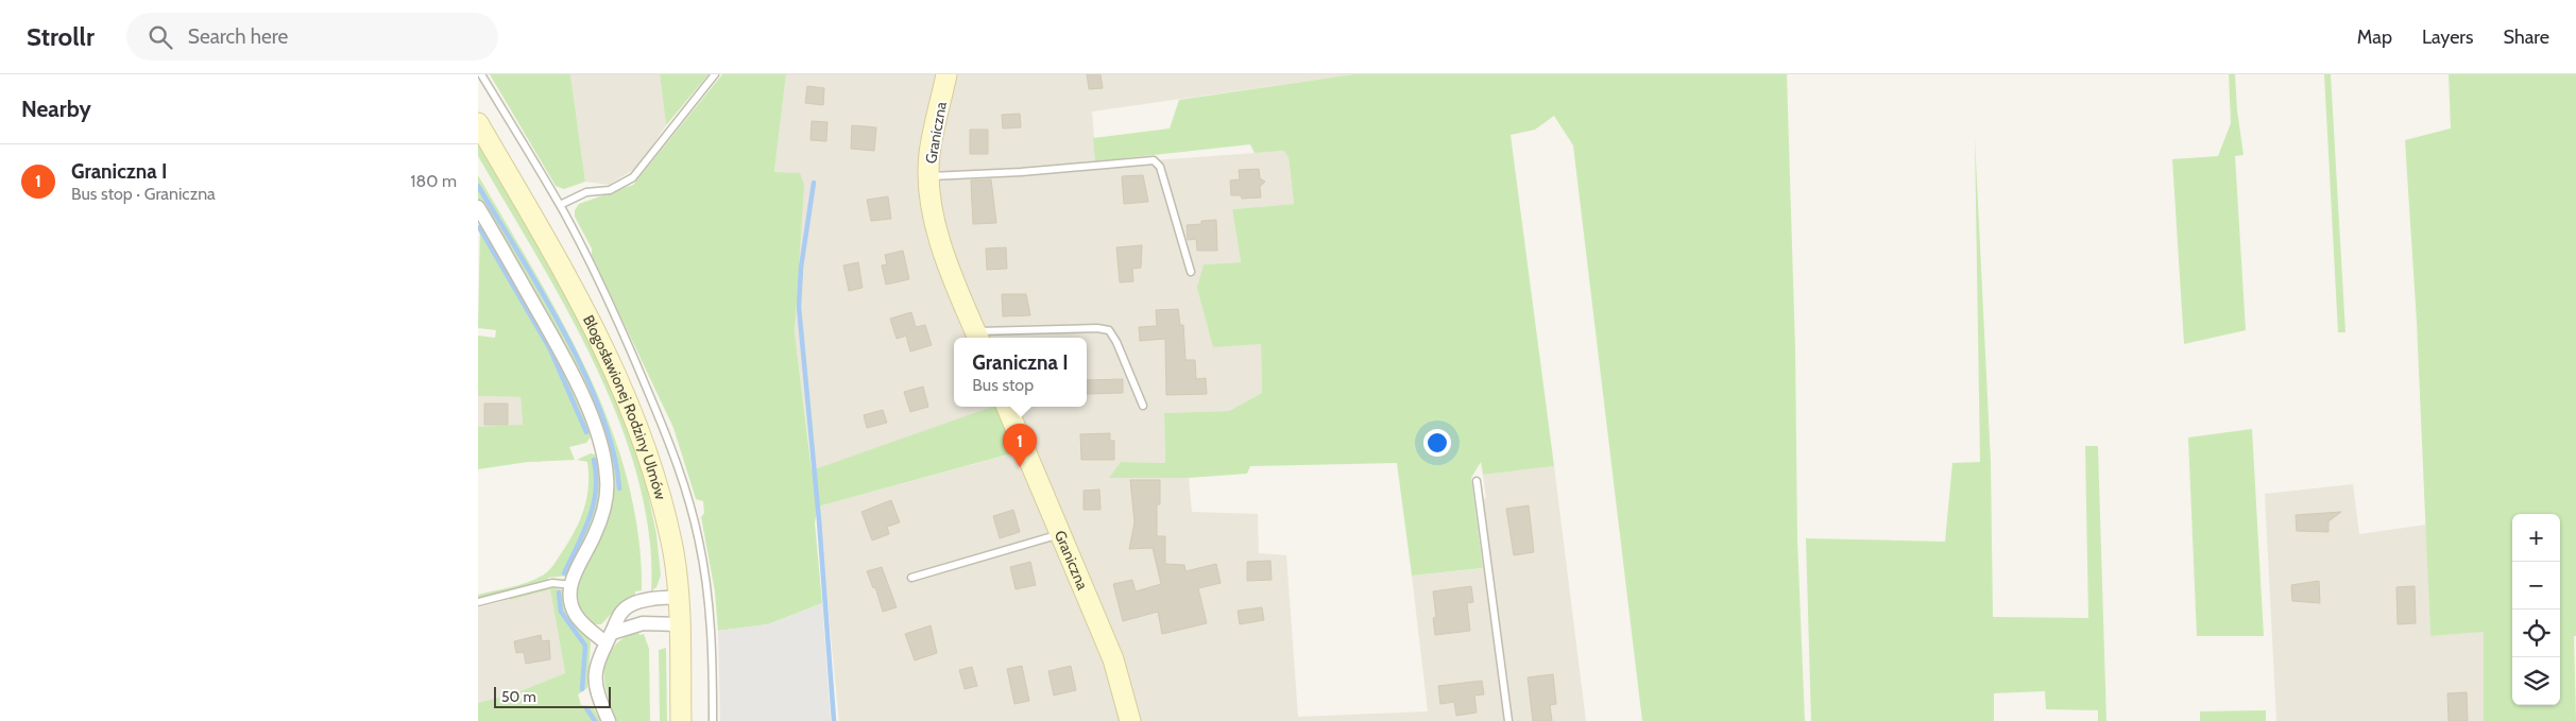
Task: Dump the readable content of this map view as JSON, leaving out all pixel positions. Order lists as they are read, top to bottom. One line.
{"streets":{"main road":["Graniczna","Błogosławionej Rodziny Ulmów"]},"scale_bar":"50 m","page":{"header":"Strollr","search":"Search here","nav":["Map","Layers","Share"],"heading":"Nearby","list":[{"mark":"1","name":"Graniczna I","note":"Bus stop · Graniczna","value":"180 m"}],"popup":["Graniczna I","Bus stop"],"pins":"1","map_buttons":["+","−"],"scale":"50 m"}}
